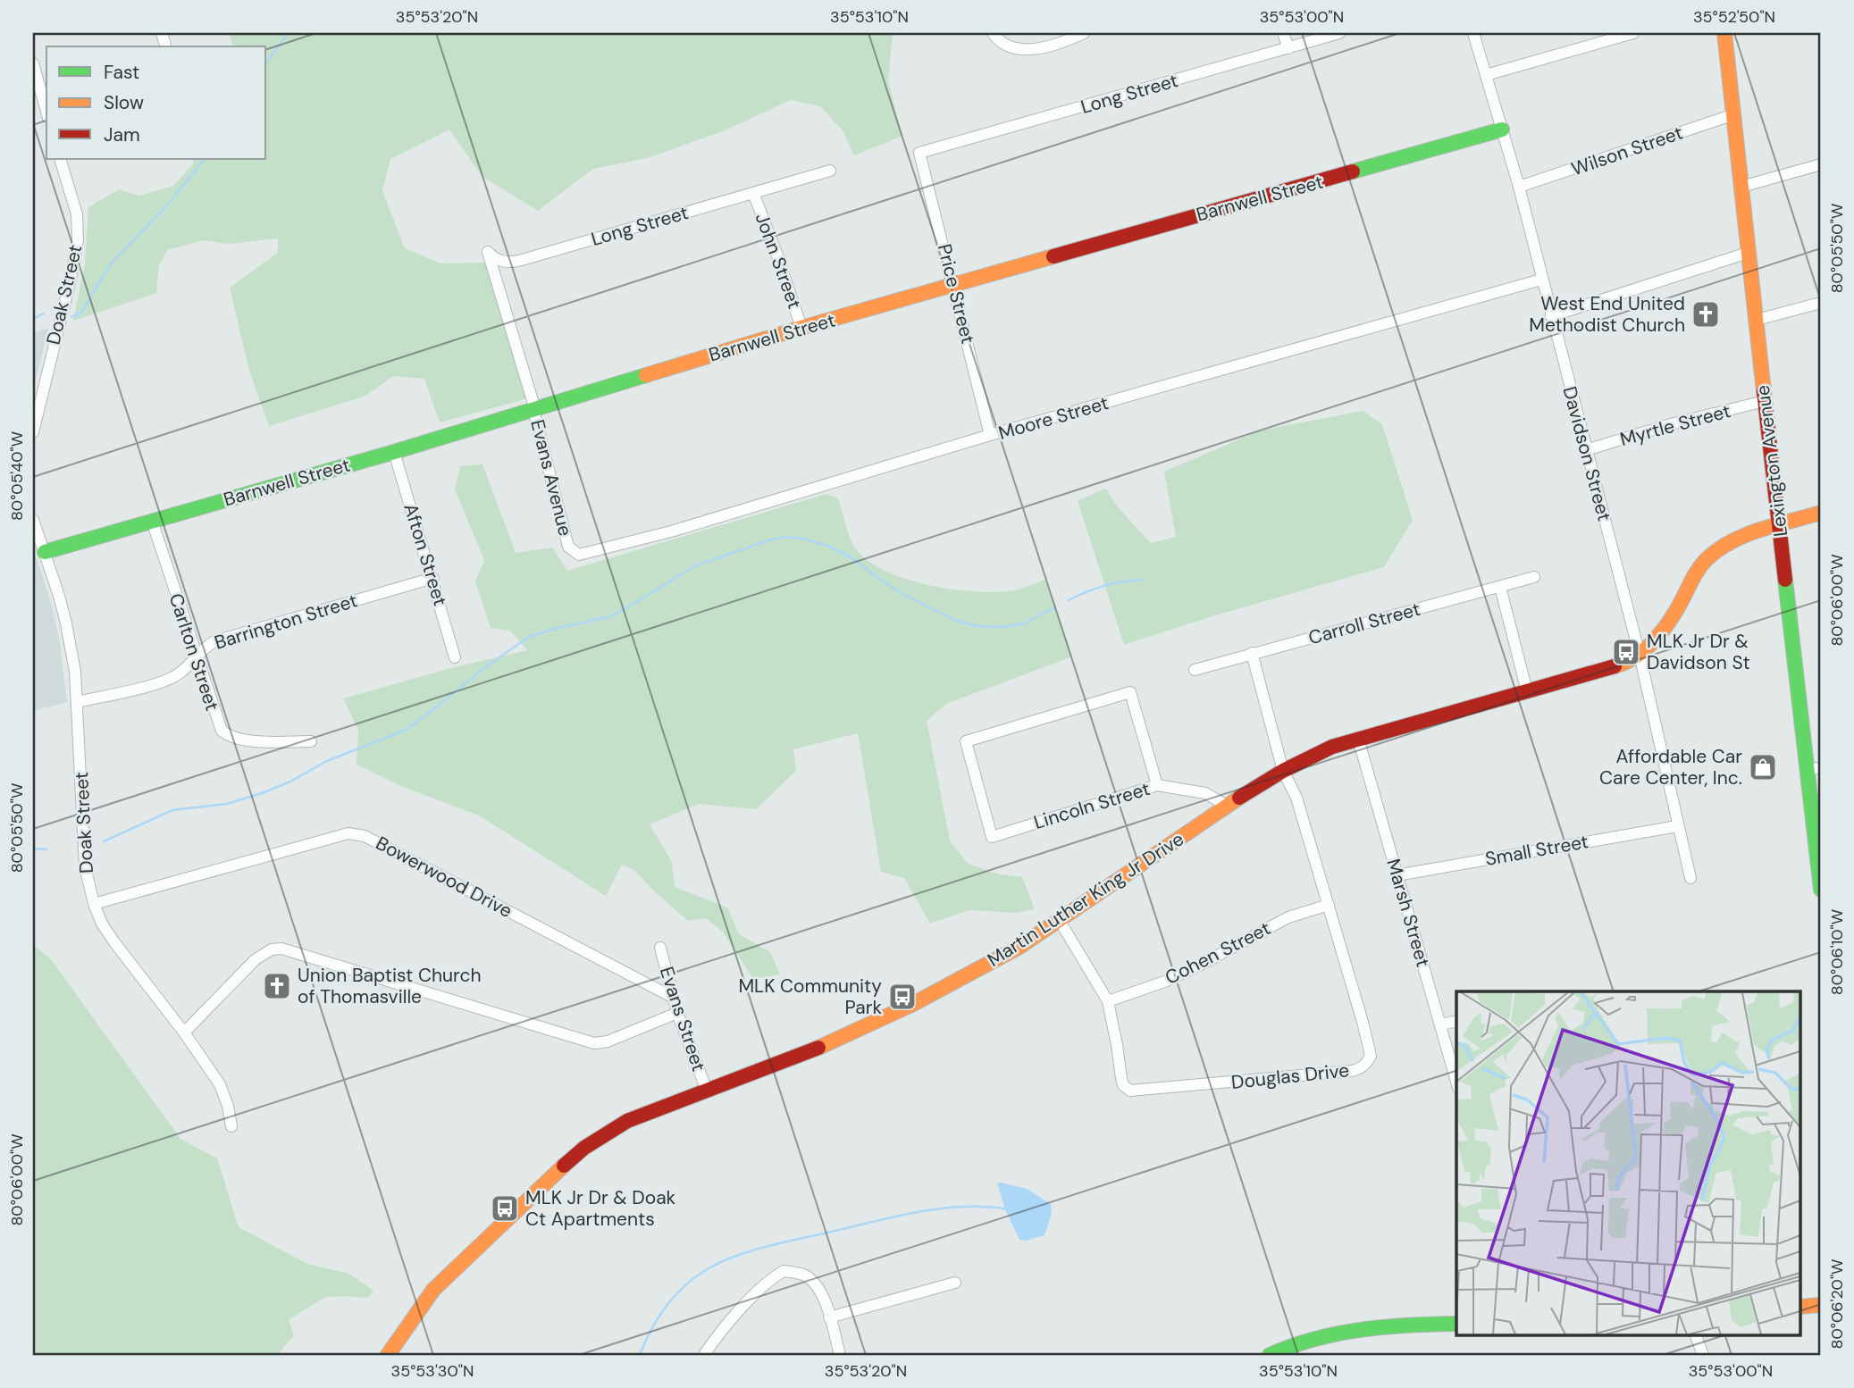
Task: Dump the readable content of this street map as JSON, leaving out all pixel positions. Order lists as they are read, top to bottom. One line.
{"streets":{"street":["Long Street","Wilson Street","Barnwell Street","John Street","Price Street","Doak Street","Moore Street","Myrtle Street","Davidson Street","Lexington Avenue","Evans Avenue","Afton Street","Barrington Street","Carroll Street","Carlton Street","Lincoln Street","Small Street","Bowerwood Drive","Martin Luther King Jr Drive","Marsh Street","Cohen Street","Evans Street","Douglas Drive"]},"crossings":[["Long Street","John Street"],["Long Street","Price Street"],["Long Street","Evans Avenue"],["Wilson Street","Davidson Street"],["Wilson Street","Lexington Avenue"],["Barnwell Street","John Street"],["Barnwell Street","Price Street"],["Barnwell Street","Doak Street"],["Barnwell Street","Davidson Street"],["Barnwell Street","Evans Avenue"],["Barnwell Street","Afton Street"],["Barnwell Street","Carlton Street"],["Price Street","Moore Street"],["Doak Street","Barrington Street"],["Doak Street","Bowerwood Drive"],["Moore Street","Davidson Street"],["Moore Street","Evans Avenue"],["Myrtle Street","Davidson Street"],["Myrtle Street","Lexington Avenue"],["Davidson Street","Small Street"],["Davidson Street","Martin Luther King Jr Drive"],["Lexington Avenue","Martin Luther King Jr Drive"],["Afton Street","Barrington Street"],["Barrington Street","Carlton Street"],["Carroll Street","Douglas Drive"],["Lincoln Street","Martin Luther King Jr Drive"],["Small Street","Marsh Street"],["Bowerwood Drive","Evans Street"],["Martin Luther King Jr Drive","Marsh Street"],["Martin Luther King Jr Drive","Evans Street"],["Martin Luther King Jr Drive","Douglas Drive"],["Cohen Street","Douglas Drive"]],"places":{"church":["West End United Methodist Church","Union Baptist Church of Thomasville"],"bus stop":["MLK Jr Dr & Davidson St","MLK Community Park","MLK Jr Dr & Doak Ct Apartments"],"shop":["Affordable Car Care Center, Inc."]},"legend":["Fast","Slow","Jam"],"coordinates":["35°53'20\"N","35°53'10\"N","35°53'00\"N","35°52'50\"N","80°05'50\"W","80°05'40\"W","80°06'00\"W","80°06'10\"W","80°06'20\"W","35°53'30\"N"]}
